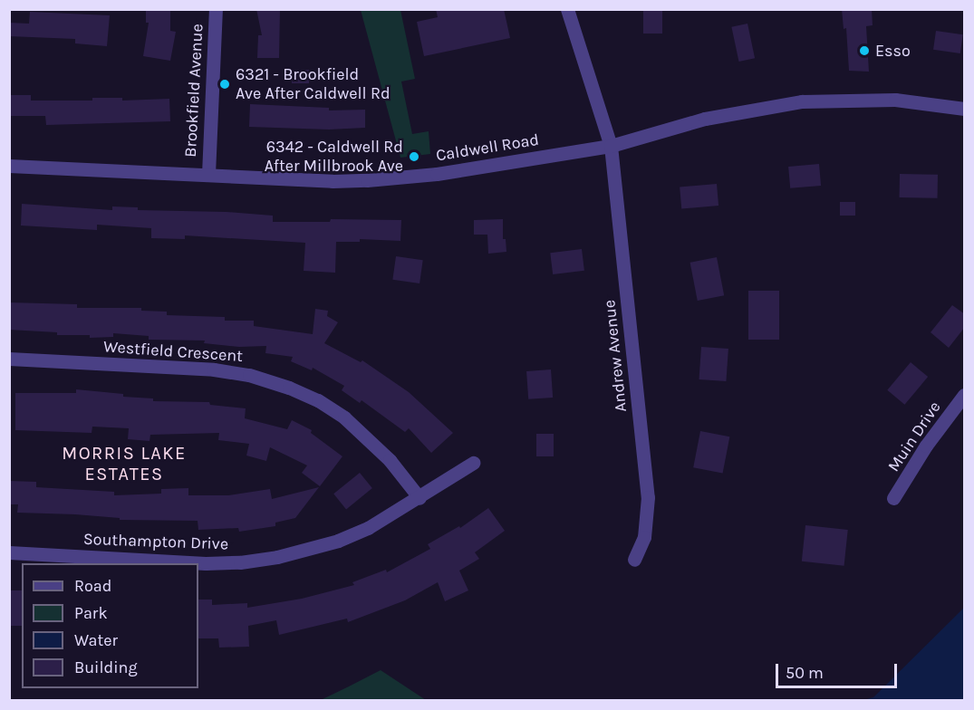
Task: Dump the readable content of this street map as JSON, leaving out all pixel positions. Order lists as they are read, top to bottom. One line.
{"streets":{"street":["Brookfield Avenue","Caldwell Road","Westfield Crescent","Andrew Avenue","Muin Drive","Southampton Drive"]},"crossings":[["Brookfield Avenue","Caldwell Road"],["Caldwell Road","Andrew Avenue"],["Westfield Crescent","Southampton Drive"]],"districts":["MORRIS LAKE ESTATES"],"places":["Esso","6321 - Brookfield Ave After Caldwell Rd","6342 - Caldwell Rd After Millbrook Ave"],"legend":["Road","Park","Water","Building"],"scale_bar":"50 m"}
